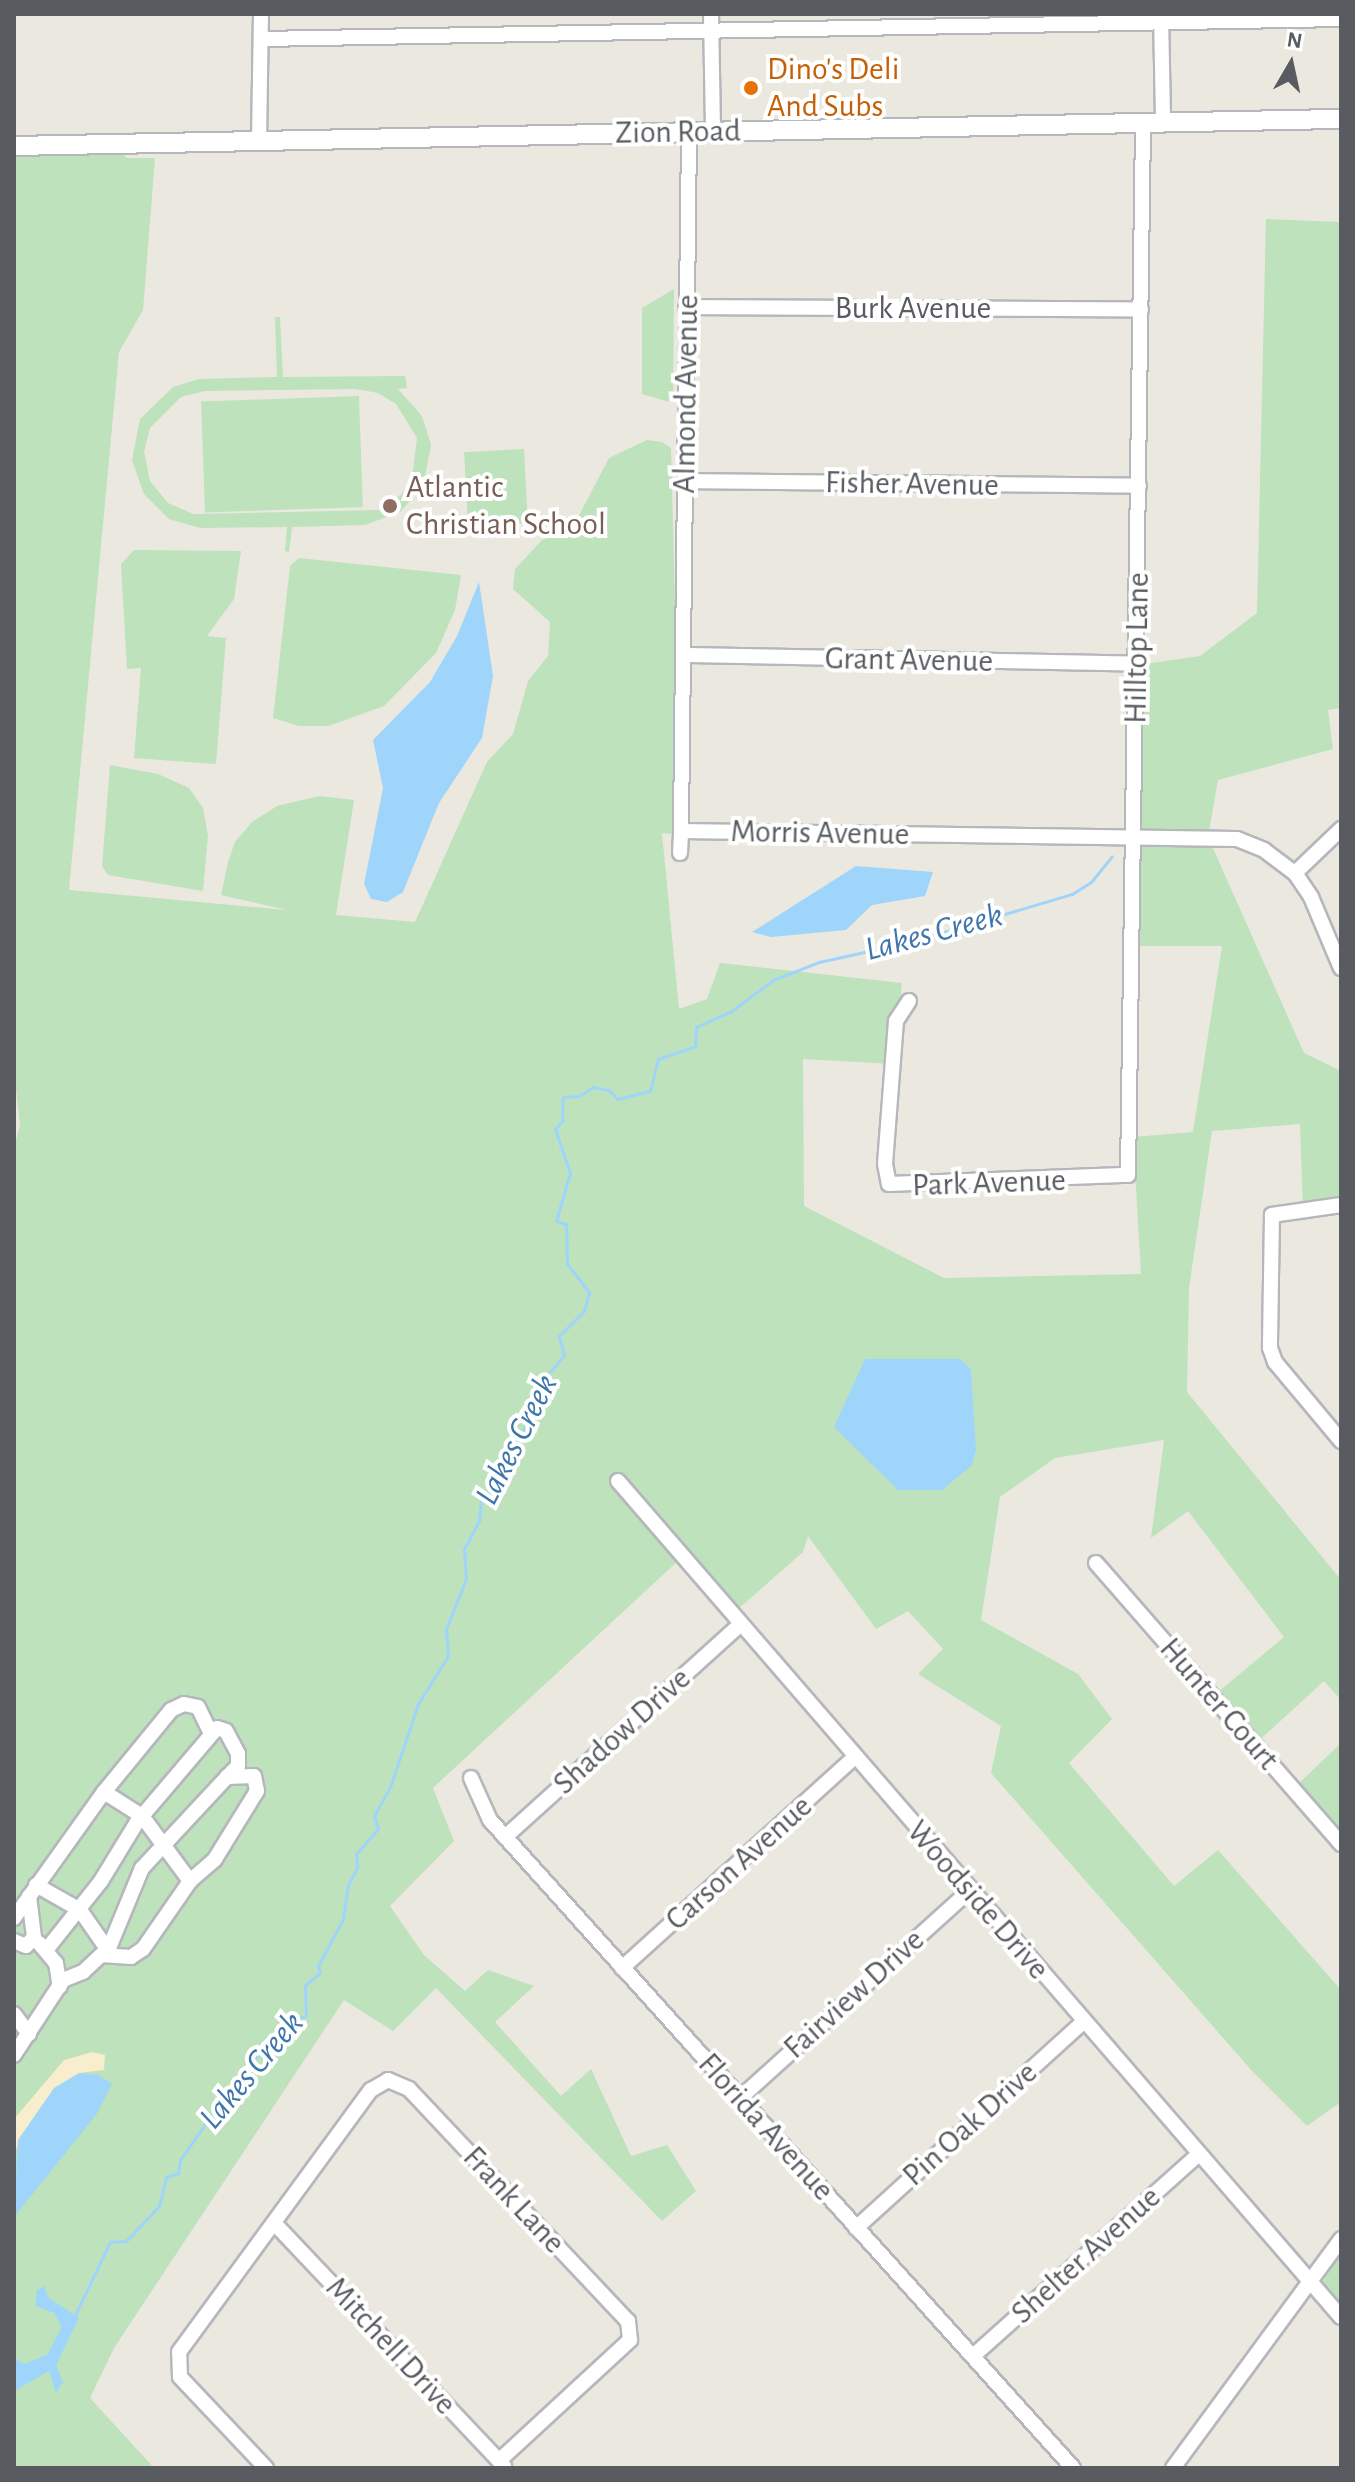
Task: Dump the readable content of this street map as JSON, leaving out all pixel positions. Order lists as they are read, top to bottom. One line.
{"streets":{"street":["Zion Road","Burk Avenue","Almond Avenue","Fisher Avenue","Hilltop Lane","Grant Avenue","Morris Avenue","Park Avenue","Hunter Court","Shadow Drive","Carson Avenue","Woodside Drive","Fairview Drive","Pin Oak Drive","Florida Avenue","Frank Lane","Shelter Avenue","Mitchell Drive"]},"crossings":[["Zion Road","Almond Avenue"],["Zion Road","Hilltop Lane"],["Burk Avenue","Almond Avenue"],["Burk Avenue","Hilltop Lane"],["Almond Avenue","Fisher Avenue"],["Almond Avenue","Grant Avenue"],["Fisher Avenue","Hilltop Lane"],["Hilltop Lane","Grant Avenue"],["Hilltop Lane","Morris Avenue"],["Hilltop Lane","Park Avenue"],["Shadow Drive","Woodside Drive"],["Shadow Drive","Florida Avenue"],["Carson Avenue","Woodside Drive"],["Carson Avenue","Florida Avenue"],["Woodside Drive","Fairview Drive"],["Woodside Drive","Pin Oak Drive"],["Woodside Drive","Shelter Avenue"],["Fairview Drive","Florida Avenue"],["Pin Oak Drive","Florida Avenue"],["Florida Avenue","Shelter Avenue"],["Frank Lane","Mitchell Drive"]],"water":["Lakes Creek"],"places":["Dino's Deli And Subs","Atlantic Christian School"],"north":"top"}
